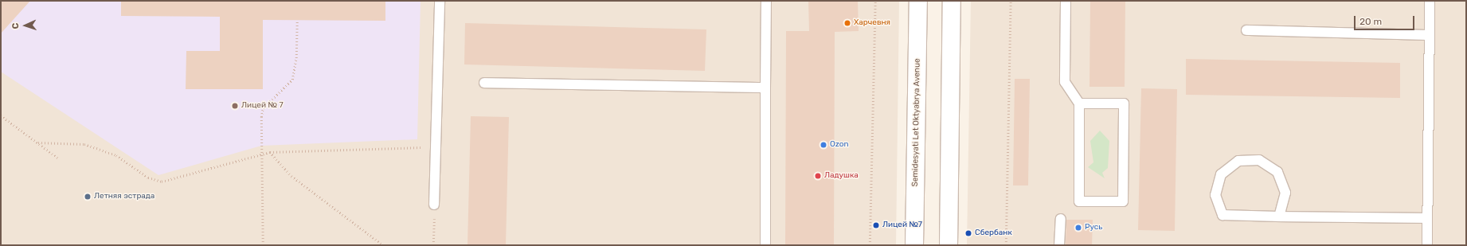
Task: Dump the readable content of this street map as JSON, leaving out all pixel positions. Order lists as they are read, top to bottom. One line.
{"streets":{"main road":["Semidesyati Let Oktyabrya Avenue"]},"places":["Харчевня","Лицей № 7","Ozon","Ладушка","Летняя эстрада","Лицей №7","Русь","Сбербанк"],"scale_bar":"20 m","north":"left"}
